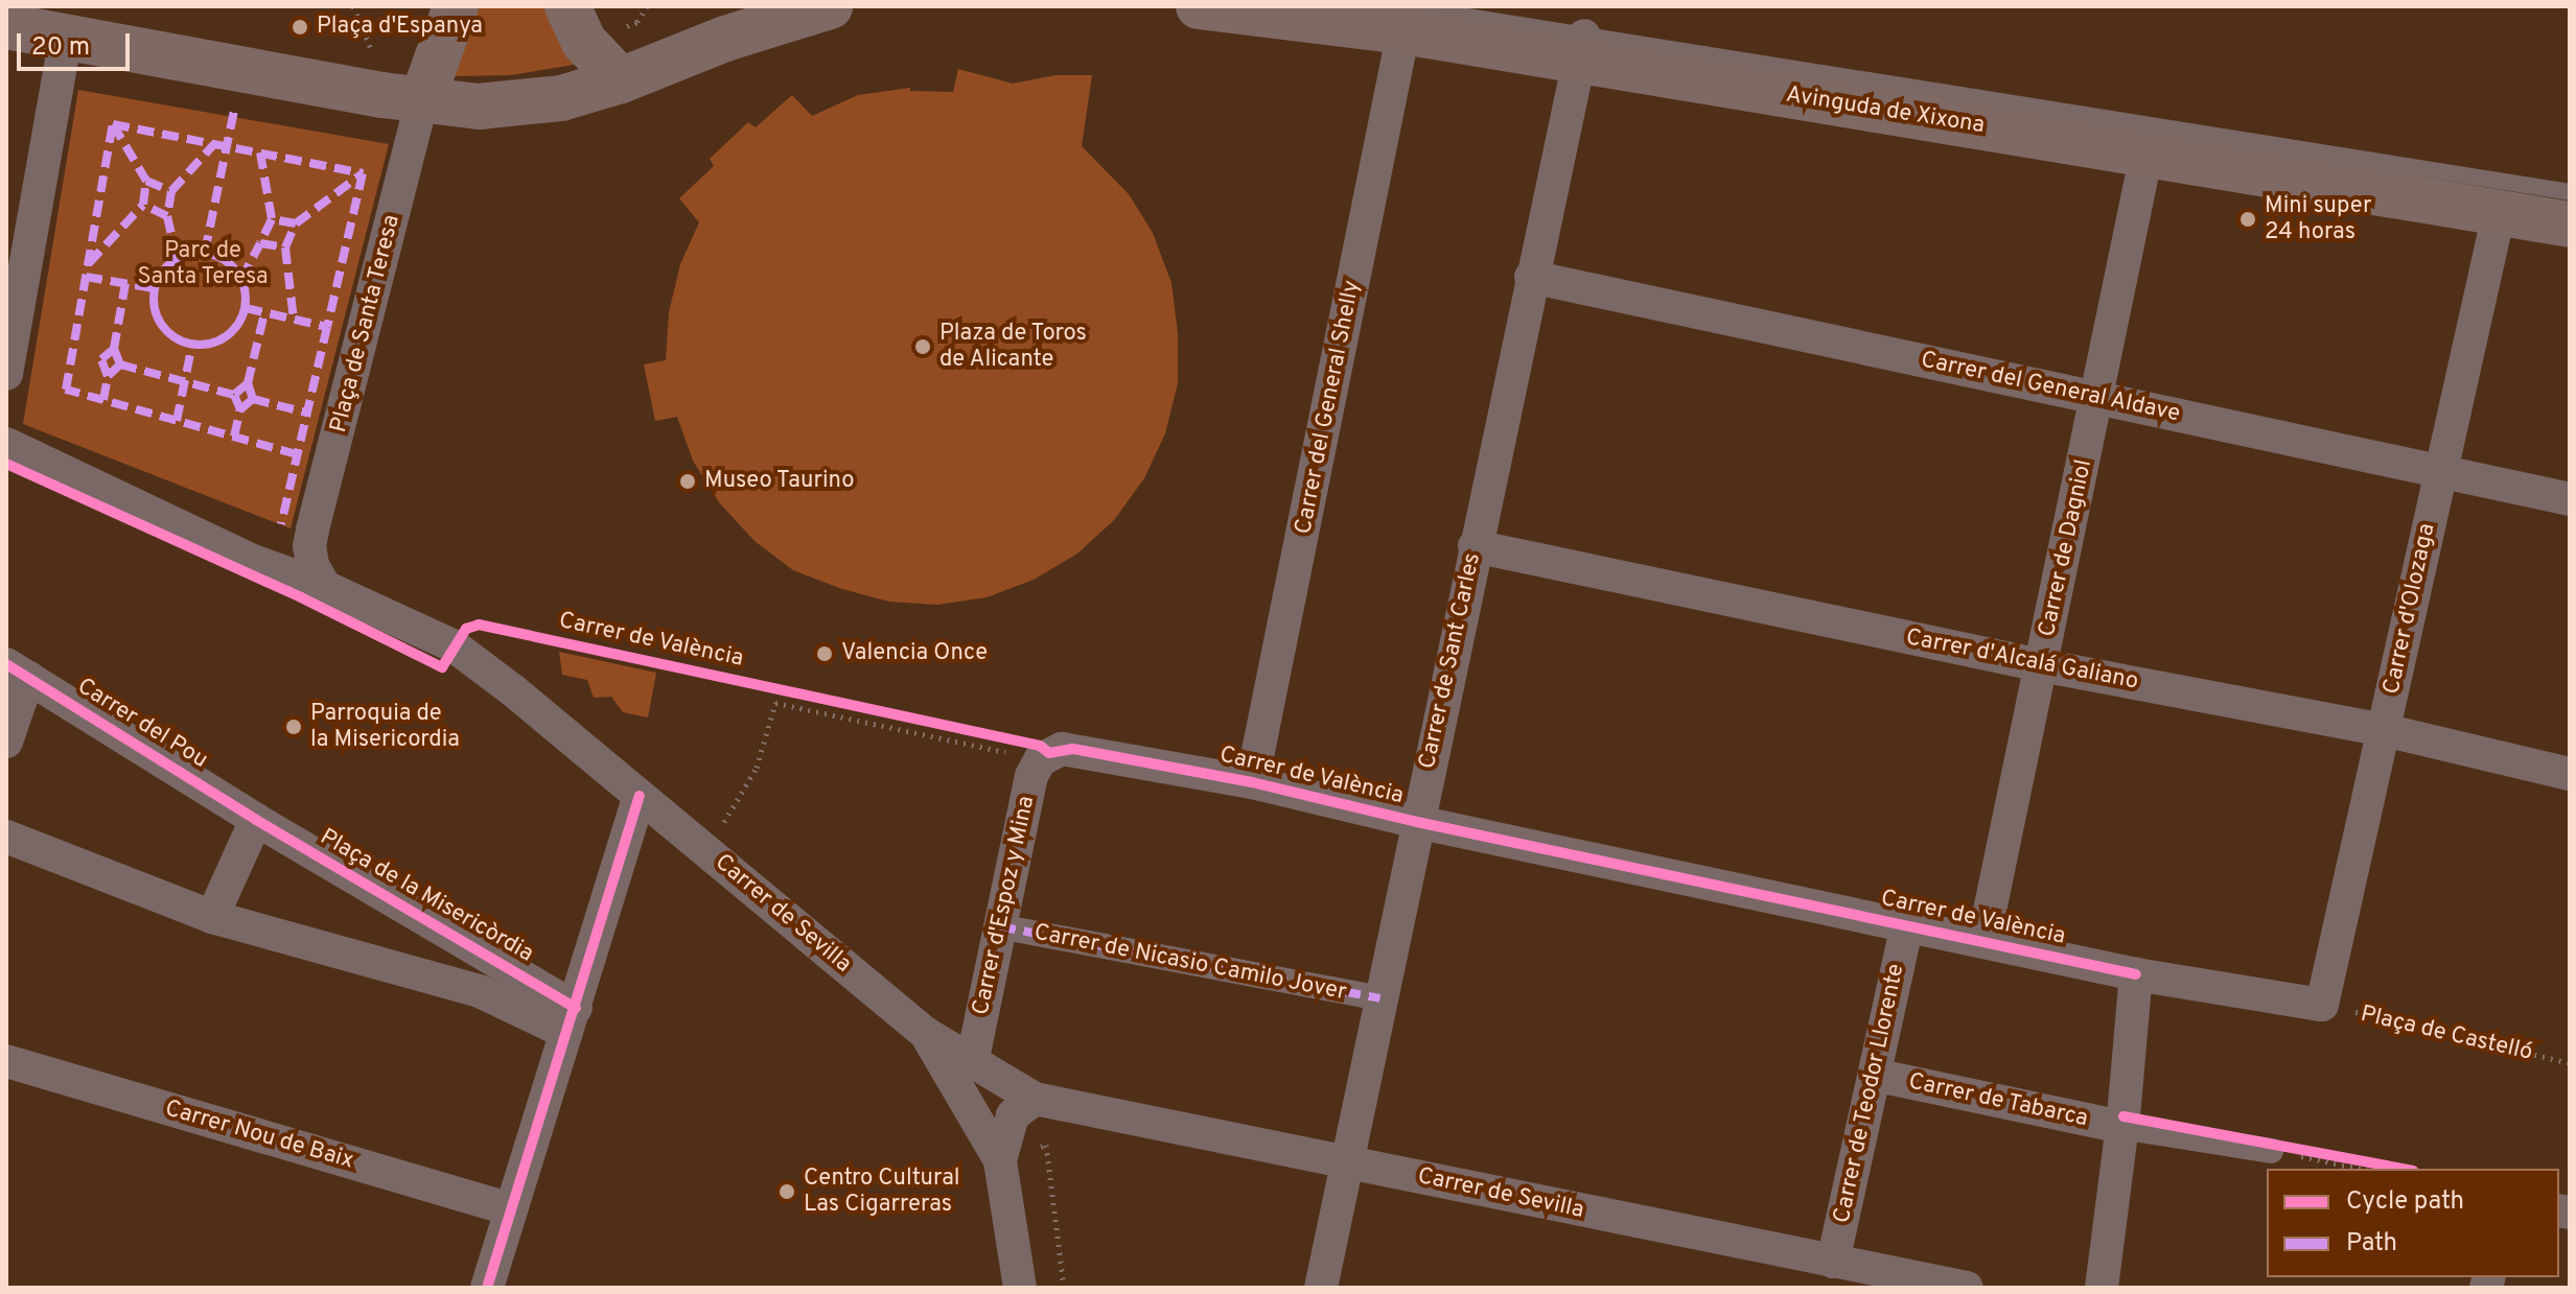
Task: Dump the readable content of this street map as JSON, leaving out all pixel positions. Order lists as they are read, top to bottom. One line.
{"streets":{"main road":["Avinguda de Xixona"],"street":["Plaça de Santa Teresa","Carrer del General Aldave","Carrer del General Shelly","Carrer de Dagniol","Carrer d'Olozaga","Carrer de València","Carrer d'Alcalá Galiano","Carrer de Sant Carles","Carrer del Pou","Plaça de la Misericòrdia","Carrer d'Espoz y Mina","Carrer de Sevilla","Carrer de Nicasio Camilo Jover","Carrer de Teodor Llorente","Carrer de Tabarca","Carrer Nou de Baix"],"path":["Plaça de Castelló"]},"crossings":[["Avinguda de Xixona","Carrer del General Shelly"],["Avinguda de Xixona","Carrer de Dagniol"],["Avinguda de Xixona","Carrer d'Olozaga"],["Avinguda de Xixona","Carrer de Sant Carles"],["Carrer del General Aldave","Carrer de Dagniol"],["Carrer del General Aldave","Carrer d'Olozaga"],["Carrer del General Aldave","Carrer de Sant Carles"],["Carrer del General Shelly","Carrer de València"],["Carrer de Dagniol","Carrer de València"],["Carrer de Dagniol","Carrer d'Alcalá Galiano"],["Carrer d'Olozaga","Carrer de València"],["Carrer d'Olozaga","Carrer d'Alcalá Galiano"],["Carrer d'Olozaga","Plaça de Castelló"],["Carrer de València","Carrer de Sant Carles"],["Carrer de València","Carrer d'Espoz y Mina"],["Carrer de València","Plaça de Castelló"],["Carrer de València","Carrer de Teodor Llorente"],["Carrer d'Alcalá Galiano","Carrer de Sant Carles"],["Carrer de Sant Carles","Carrer de Sevilla"],["Carrer de Sant Carles","Carrer de Nicasio Camilo Jover"],["Carrer del Pou","Plaça de la Misericòrdia"],["Carrer d'Espoz y Mina","Carrer de Sevilla"],["Carrer d'Espoz y Mina","Carrer de Nicasio Camilo Jover"],["Carrer de Sevilla","Carrer de Teodor Llorente"],["Carrer de Teodor Llorente","Carrer de Tabarca"]],"parks":["Parc de Santa Teresa"],"places":["Plaça d'Espanya","Mini super 24 horas","Plaza de Toros de Alicante","Museo Taurino","Valencia Once","Parroquia de la Misericordia","Centro Cultural Las Cigarreras"],"legend":["Cycle path","Path"],"scale_bar":"20 m"}
